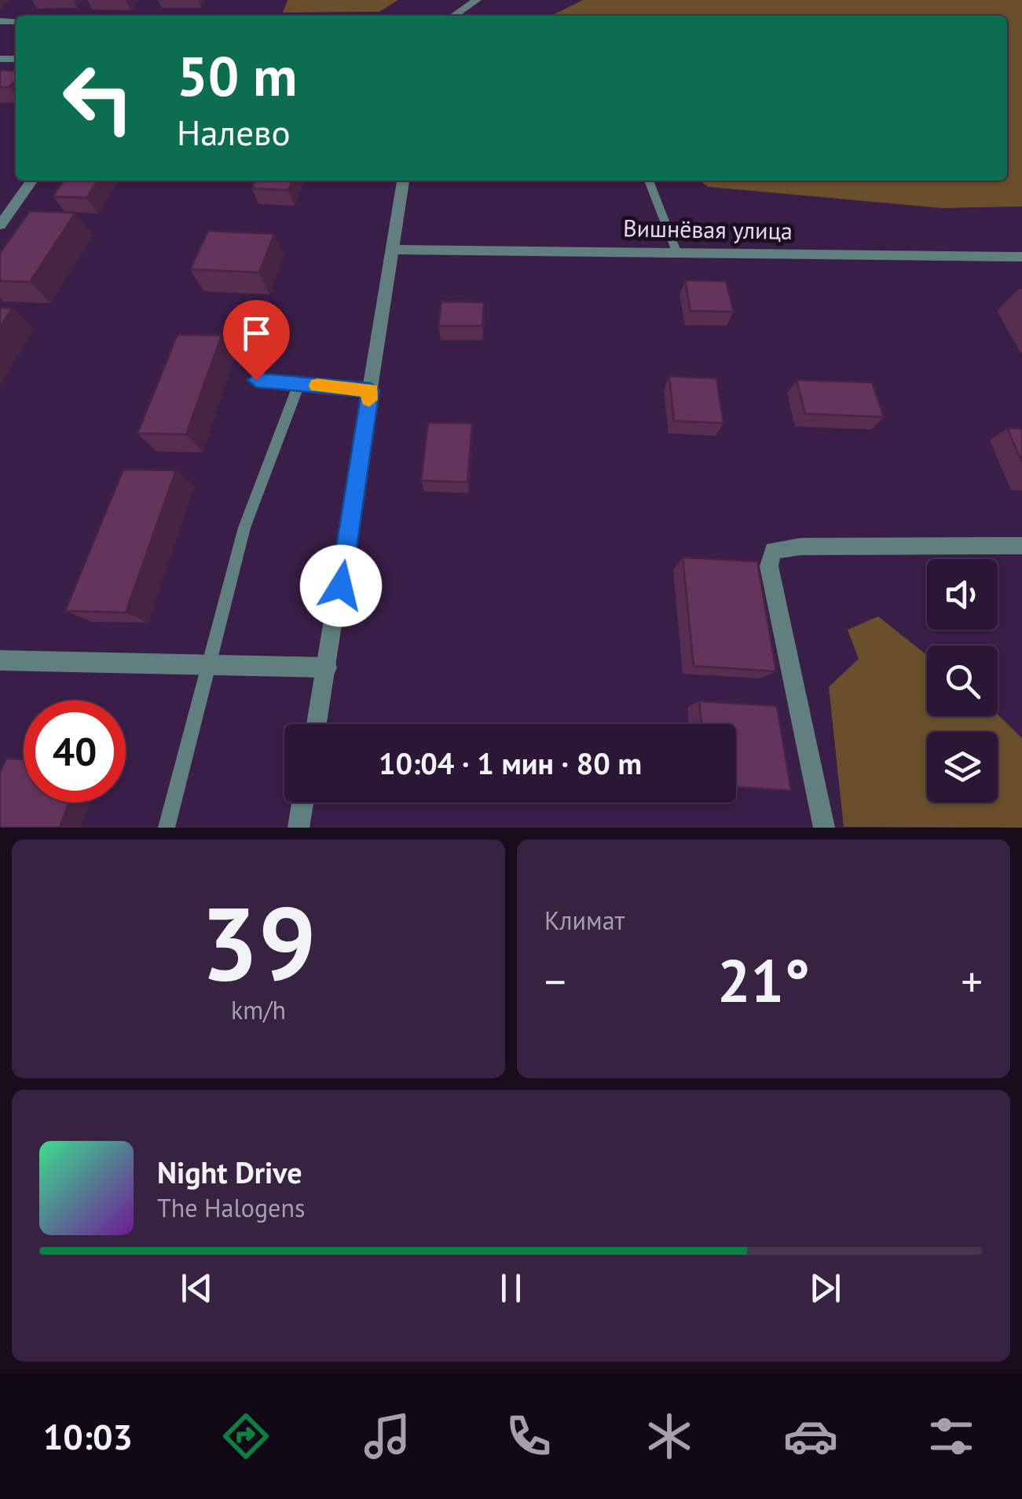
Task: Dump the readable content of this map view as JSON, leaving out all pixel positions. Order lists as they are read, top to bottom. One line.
{"streets":{"street":["Вишнёвая улица"]},"page":{"turn":["50 m","Налево"],"limit":"40","trip":"10:04 · 1 мин · 80 m","tile":[["39","km/h"],"Климат"],"heat":["−","21°","+"],"song":["Night Drive","The Halogens"],"tabs":"10:03"}}
